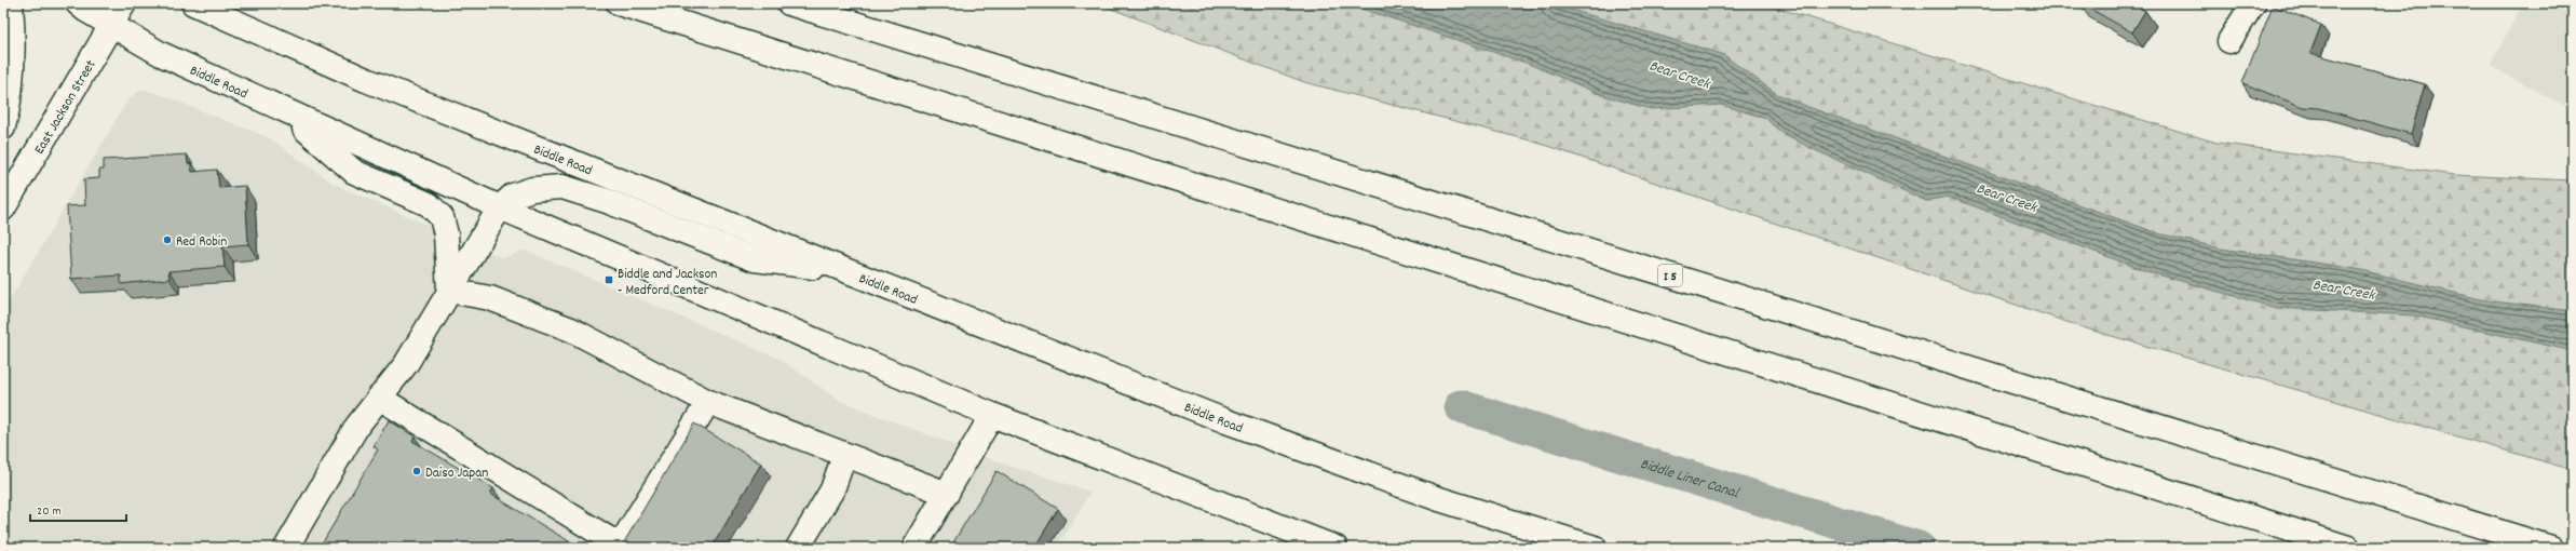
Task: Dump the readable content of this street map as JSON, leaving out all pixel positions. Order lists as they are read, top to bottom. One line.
{"streets":{"main road":["Biddle Road","East Jackson Street","I 5"]},"crossings":[["Biddle Road","East Jackson Street"]],"water":["Bear Creek","Biddle Liner Canal"],"places":{"other":["Red Robin","Daiso Japan"],"transit":["Biddle and Jackson - Medford Center"]},"scale_bar":"20 m"}
